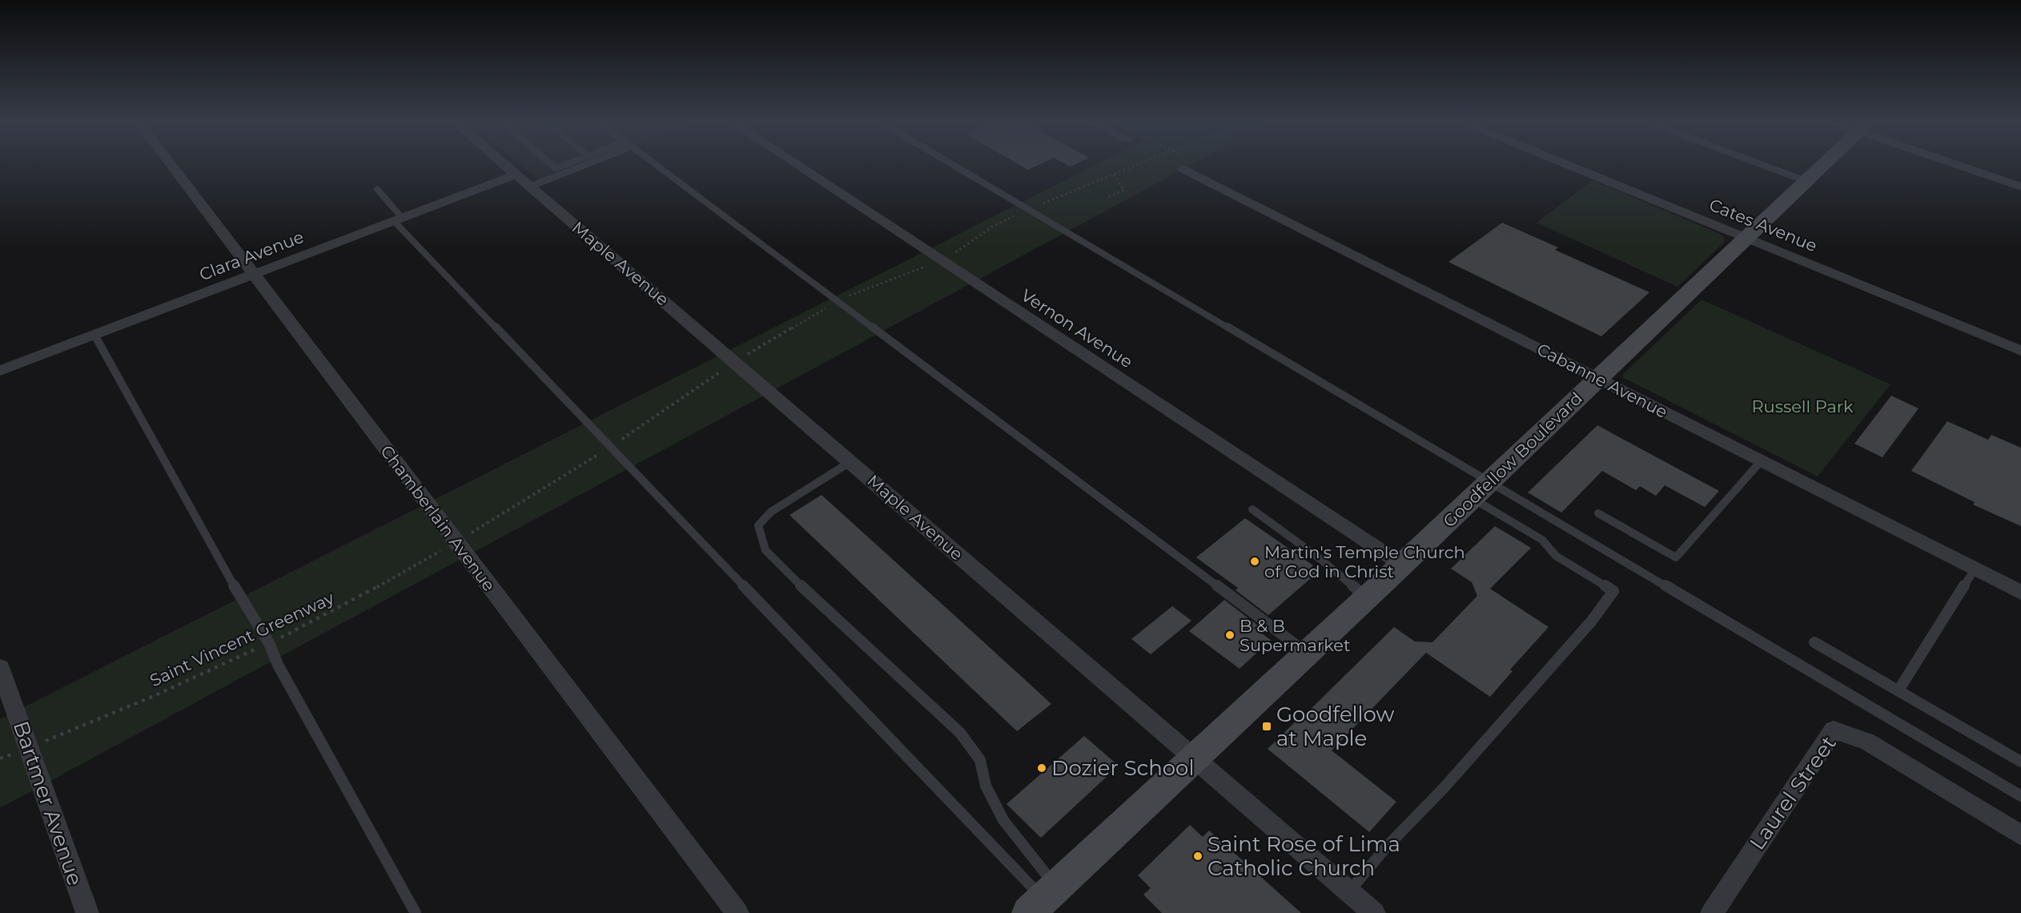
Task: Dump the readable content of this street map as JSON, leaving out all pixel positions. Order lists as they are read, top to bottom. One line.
{"streets":{"main road":["Goodfellow Boulevard"],"street":["Cates Avenue","Clara Avenue","Maple Avenue","Vernon Avenue","Cabanne Avenue","Chamberlain Avenue","Laurel Street","Bartmer Avenue"],"path":["Saint Vincent Greenway"]},"crossings":[["Cates Avenue","Goodfellow Boulevard"],["Clara Avenue","Maple Avenue"],["Clara Avenue","Chamberlain Avenue"],["Maple Avenue","Goodfellow Boulevard"],["Vernon Avenue","Goodfellow Boulevard"],["Cabanne Avenue","Goodfellow Boulevard"]],"parks":["Russell Park"],"places":{"other":["Martin's Temple Church of God in Christ","B & B Supermarket","Dozier School","Saint Rose of Lima Catholic Church"],"transit":["Goodfellow at Maple"]}}
